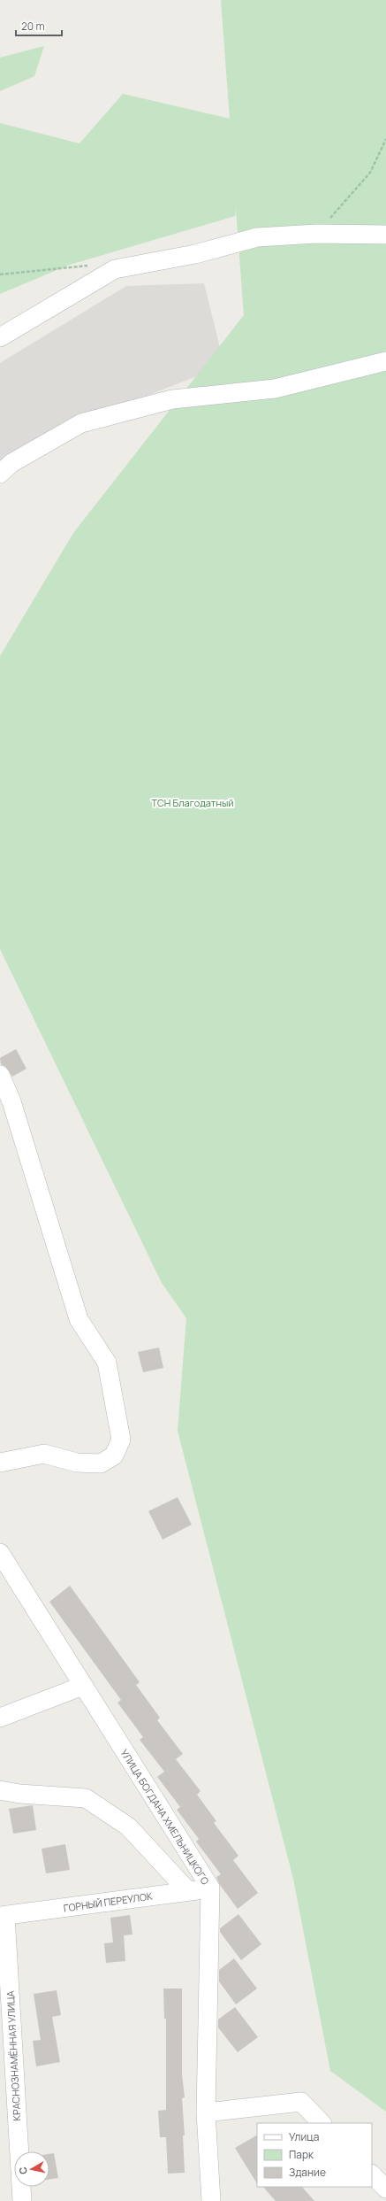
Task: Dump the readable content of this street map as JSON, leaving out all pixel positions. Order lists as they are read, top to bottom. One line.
{"streets":{"street":["УЛИЦА БОГДАНА ХМЕЛЬНИЦКОГО","ГОРНЫЙ ПЕРЕУЛОК","КРАСНОЗНАМЁННАЯ УЛИЦА"]},"crossings":[["УЛИЦА БОГДАНА ХМЕЛЬНИЦКОГО","ГОРНЫЙ ПЕРЕУЛОК"],["ГОРНЫЙ ПЕРЕУЛОК","КРАСНОЗНАМЁННАЯ УЛИЦА"]],"parks":["ТСН Благодатный"],"legend":["Улица","Парк","Здание"],"scale_bar":"20 m","north":"left"}
